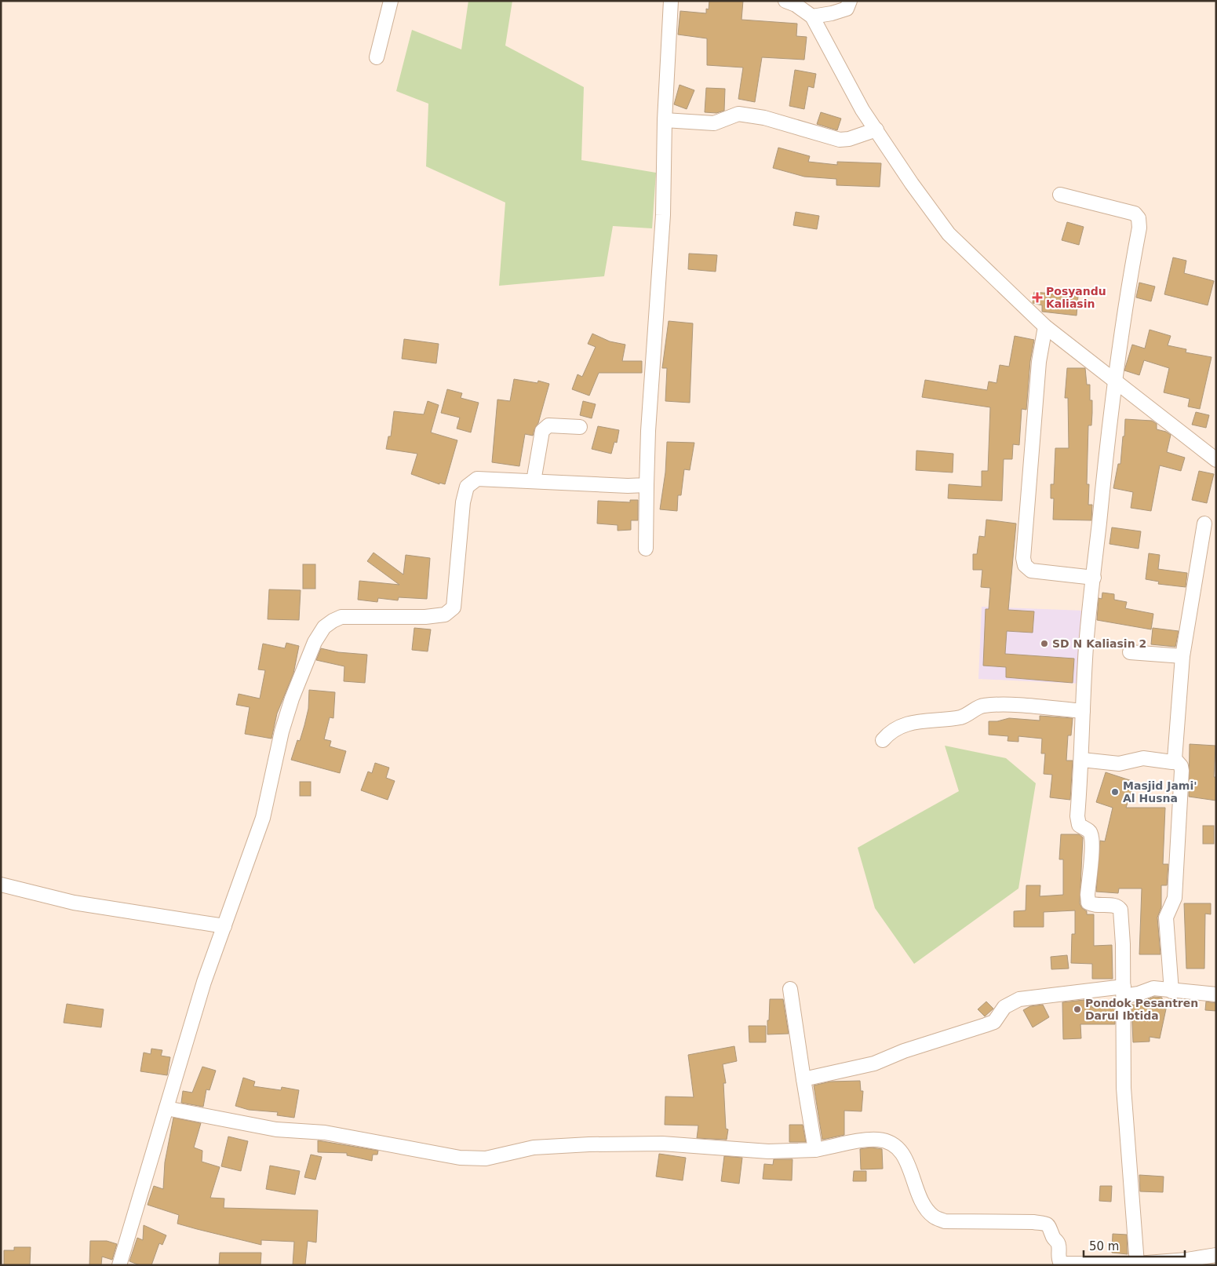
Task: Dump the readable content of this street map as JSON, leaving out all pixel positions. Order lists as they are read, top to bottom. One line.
{"places":{"health":["Posyandu Kaliasin"],"other":["SD N Kaliasin 2","Masjid Jami' Al Husna","Pondok Pesantren Darul Ibtida"]},"scale_bar":"50 m"}
